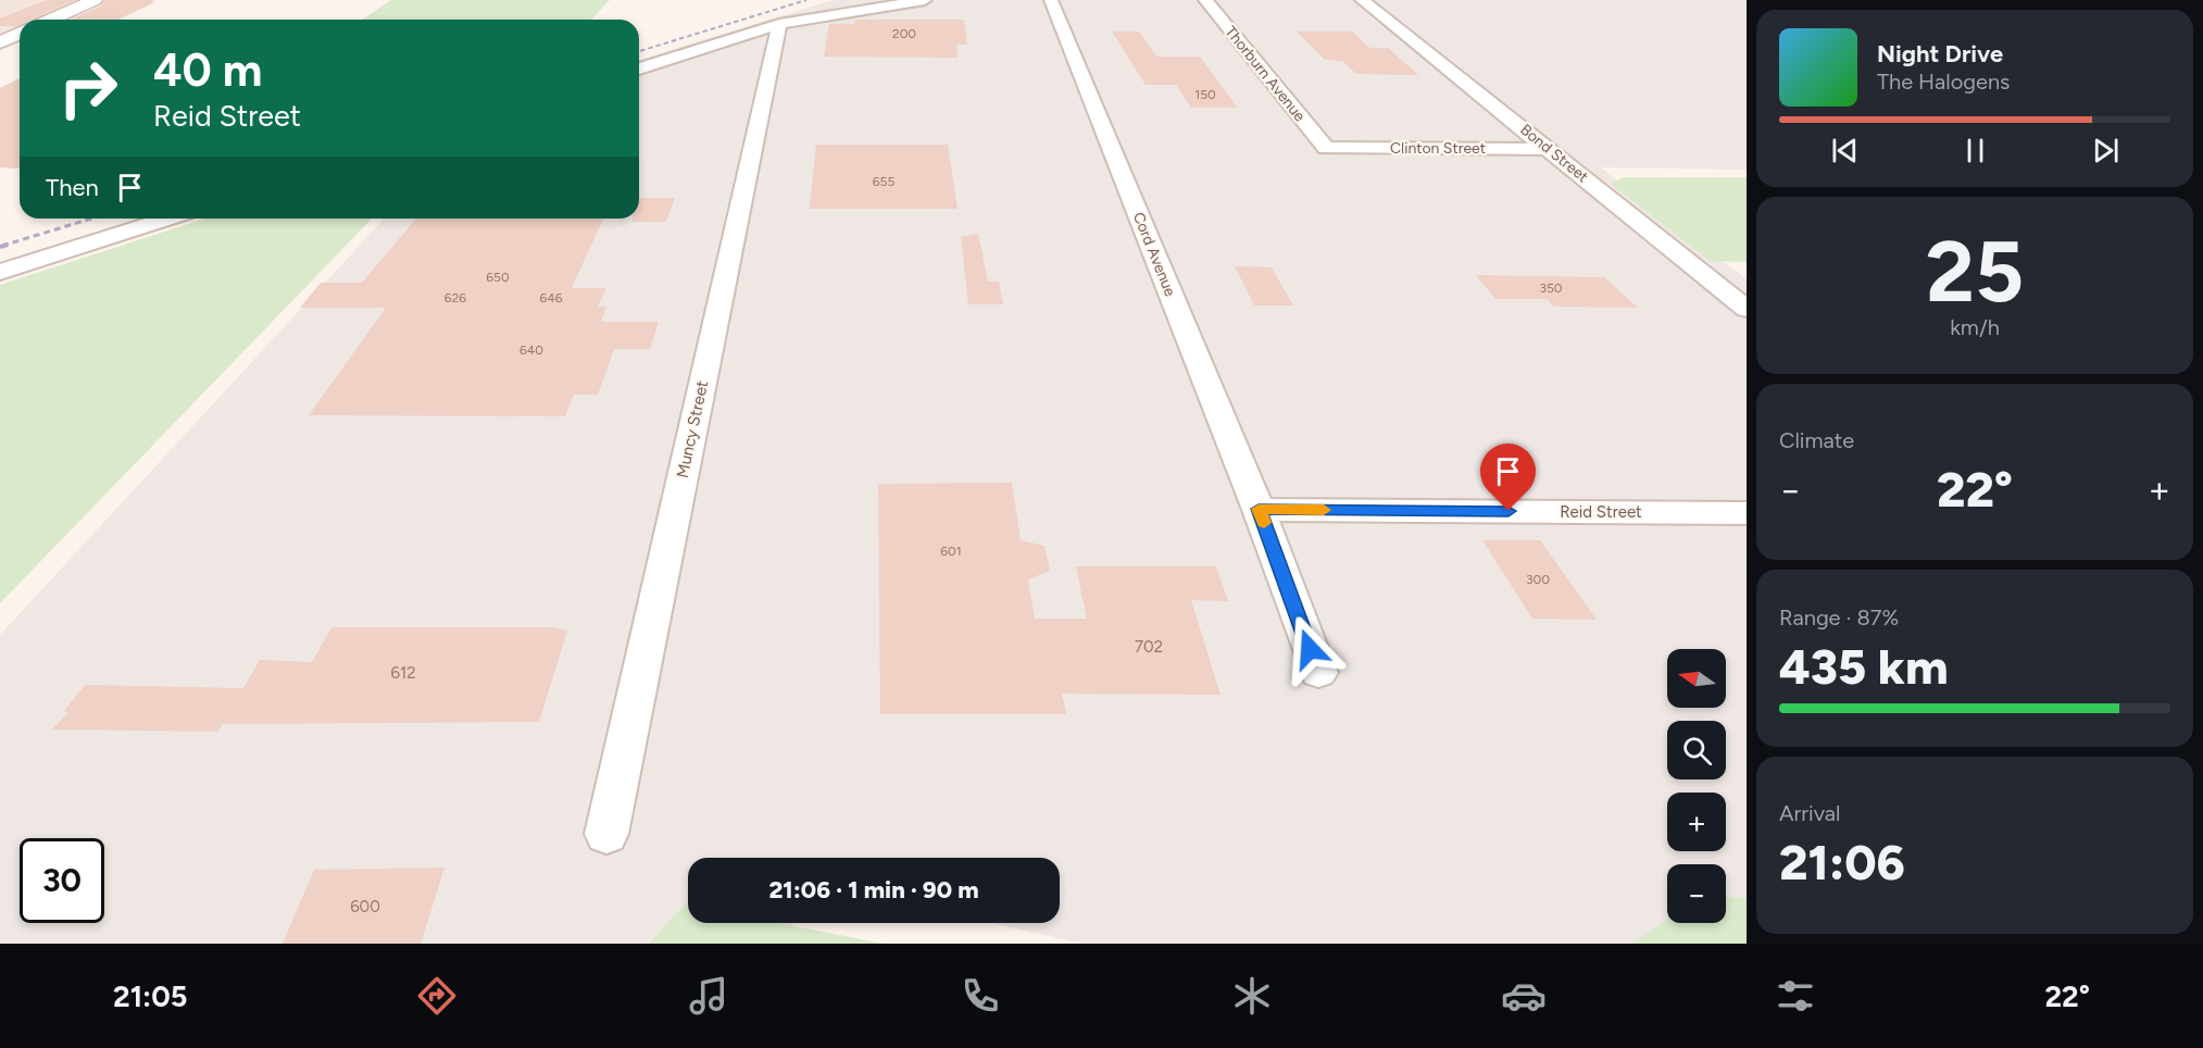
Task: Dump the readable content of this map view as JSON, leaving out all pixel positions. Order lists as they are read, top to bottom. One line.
{"streets":{"street":["Thorburn Avenue","Clinton Street","Bond Street","Cord Avenue","Muncy Street","Reid Street"]},"crossings":[["Thorburn Avenue","Clinton Street"],["Clinton Street","Bond Street"],["Cord Avenue","Reid Street"]],"house_numbers":["200","150","655","650","350","626","646","640","601","300","702","612","600"],"north":"left","page":{"turn":["40 m","Reid Street"],"song":["Night Drive","The Halogens"],"then":"Then","tile":[["25","km/h"],"Climate",["Range · 87%","435 km"],["Arrival","21:06"]],"heat":["−","22°","+"],"map_buttons":["+","−"],"limit":"30","trip":"21:06 · 1 min · 90 m","tabs":["21:05","22°"]}}
